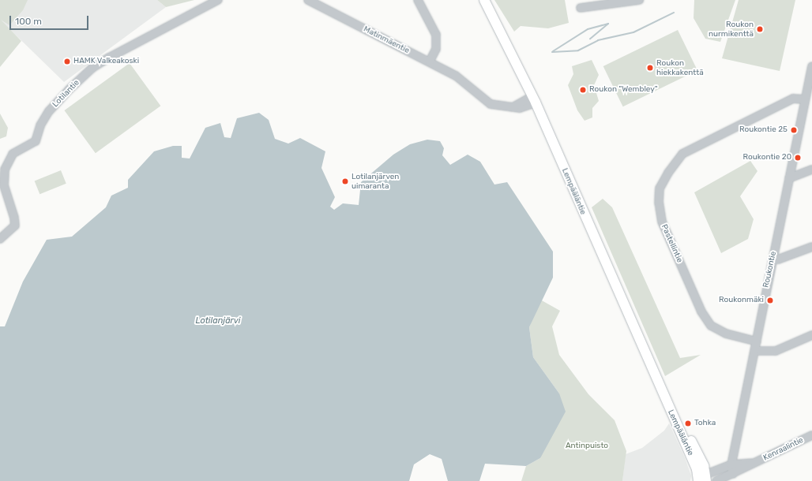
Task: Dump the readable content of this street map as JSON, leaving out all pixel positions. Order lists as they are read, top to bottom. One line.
{"streets":{"main road":["Lempääläntie"],"street":["Matinmäentie","Lotilantie","Pastellintie","Roukontie","Kenraalintie"]},"crossings":[["Matinmäentie","Lempääläntie"],["Lempääläntie","Kenraalintie"],["Pastellintie","Roukontie"],["Roukontie","Kenraalintie"]],"water":["Lotilanjärvi"],"parks":["Antinpuisto"],"places":["Roukon nurmikenttä","HAMK Valkeakoski","Roukon hiekkakenttä","Roukon \"Wembley\"","Roukontie 25","Roukontie 20","Lotilanjärven uimaranta","Roukonmäki","Tohka"],"scale_bar":"100 m"}
